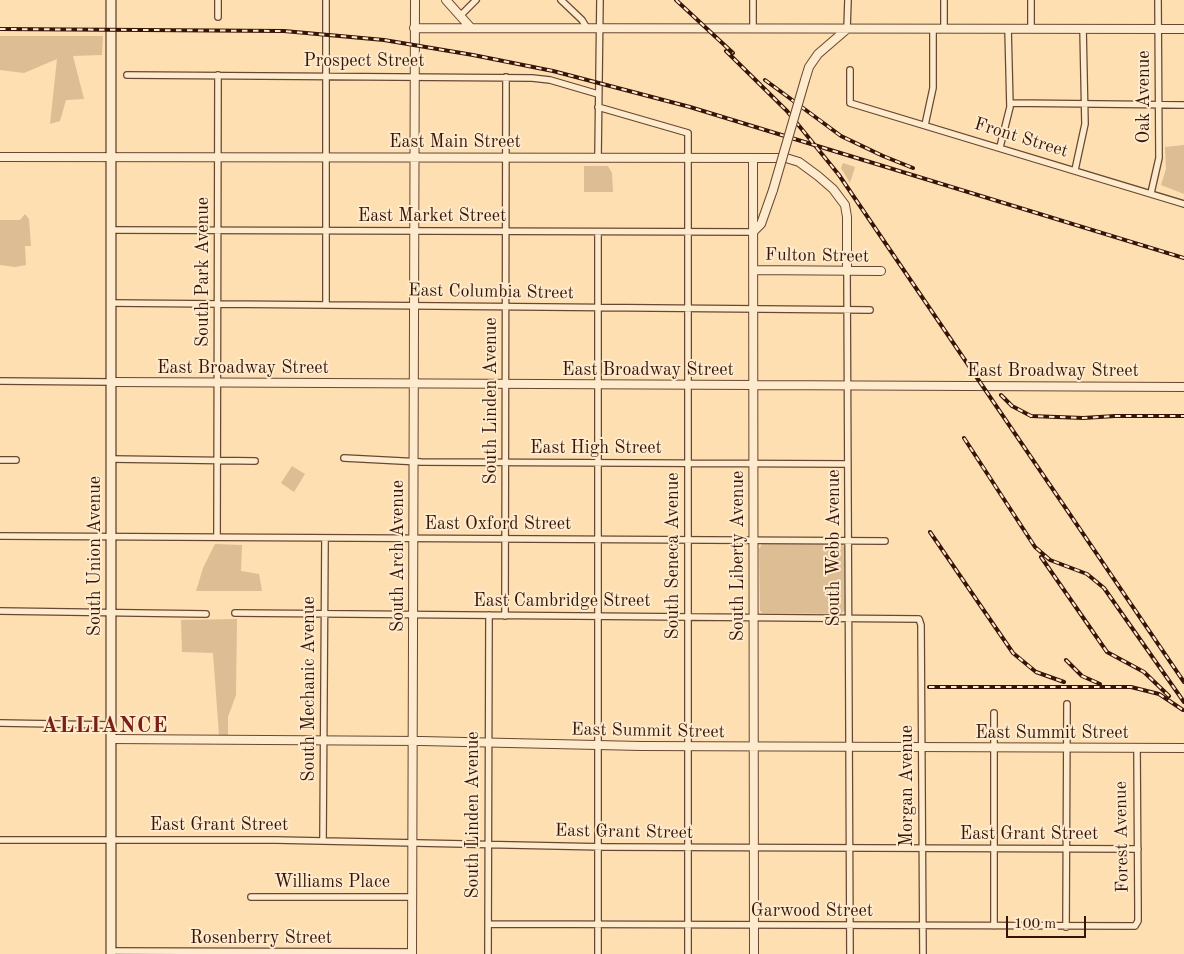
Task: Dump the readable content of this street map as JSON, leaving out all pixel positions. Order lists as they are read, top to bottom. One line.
{"streets":{"main road":["South Union Avenue"],"street":["Prospect Street","Oak Avenue","Front Street","East Main Street","East Market Street","Fulton Street","South Park Avenue","East Columbia Street","East Broadway Street","South Linden Avenue","East High Street","East Oxford Street","South Webb Avenue","South Arch Avenue","South Seneca Avenue","South Liberty Avenue","East Cambridge Street","South Mechanic Avenue","East Summit Street","Morgan Avenue","East Grant Street","Forest Avenue","Williams Place","Garwood Street","Rosenberry Street"]},"crossings":[["Prospect Street","South Park Avenue"],["Prospect Street","South Linden Avenue"],["Prospect Street","South Arch Avenue"],["Oak Avenue","Front Street"],["East Main Street","South Park Avenue"],["East Main Street","South Linden Avenue"],["East Main Street","South Webb Avenue"],["East Main Street","South Union Avenue"],["East Main Street","South Arch Avenue"],["East Main Street","South Seneca Avenue"],["East Main Street","South Liberty Avenue"],["East Market Street","South Park Avenue"],["East Market Street","South Linden Avenue"],["East Market Street","South Union Avenue"],["East Market Street","South Arch Avenue"],["East Market Street","South Seneca Avenue"],["East Market Street","South Liberty Avenue"],["Fulton Street","South Webb Avenue"],["Fulton Street","South Liberty Avenue"],["South Park Avenue","East Columbia Street"],["South Park Avenue","East Broadway Street"],["South Park Avenue","East Oxford Street"],["East Columbia Street","South Linden Avenue"],["East Columbia Street","South Webb Avenue"],["East Columbia Street","South Union Avenue"],["East Columbia Street","South Arch Avenue"],["East Columbia Street","South Seneca Avenue"],["East Columbia Street","South Liberty Avenue"],["East Broadway Street","South Linden Avenue"],["East Broadway Street","South Webb Avenue"],["East Broadway Street","South Union Avenue"],["East Broadway Street","South Arch Avenue"],["East Broadway Street","South Seneca Avenue"],["East Broadway Street","South Liberty Avenue"],["South Linden Avenue","East High Street"],["South Linden Avenue","East Oxford Street"],["South Linden Avenue","East Cambridge Street"],["South Linden Avenue","East Summit Street"],["South Linden Avenue","East Grant Street"],["South Linden Avenue","Garwood Street"],["East High Street","South Webb Avenue"],["East High Street","South Arch Avenue"],["East High Street","South Seneca Avenue"],["East High Street","South Liberty Avenue"],["East Oxford Street","South Webb Avenue"],["East Oxford Street","South Union Avenue"],["East Oxford Street","South Arch Avenue"],["East Oxford Street","South Seneca Avenue"],["East Oxford Street","South Liberty Avenue"],["East Oxford Street","South Mechanic Avenue"],["South Webb Avenue","East Cambridge Street"],["South Webb Avenue","East Summit Street"],["South Webb Avenue","East Grant Street"],["South Webb Avenue","Garwood Street"],["South Union Avenue","East Summit Street"],["South Union Avenue","East Grant Street"],["South Union Avenue","Rosenberry Street"],["South Arch Avenue","East Cambridge Street"],["South Arch Avenue","East Summit Street"],["South Arch Avenue","East Grant Street"],["South Arch Avenue","Williams Place"],["South Arch Avenue","Rosenberry Street"],["South Seneca Avenue","East Cambridge Street"],["South Seneca Avenue","East Summit Street"],["South Seneca Avenue","East Grant Street"],["South Seneca Avenue","Garwood Street"],["South Liberty Avenue","East Cambridge Street"],["South Liberty Avenue","East Summit Street"],["South Liberty Avenue","East Grant Street"],["South Liberty Avenue","Garwood Street"],["East Cambridge Street","South Mechanic Avenue"],["East Cambridge Street","Morgan Avenue"],["South Mechanic Avenue","East Summit Street"],["South Mechanic Avenue","East Grant Street"],["East Summit Street","Morgan Avenue"],["East Summit Street","Forest Avenue"],["Morgan Avenue","East Grant Street"],["Morgan Avenue","Garwood Street"],["East Grant Street","Forest Avenue"],["Forest Avenue","Garwood Street"]],"districts":["ALLIANCE"],"scale_bar":"100 m"}
